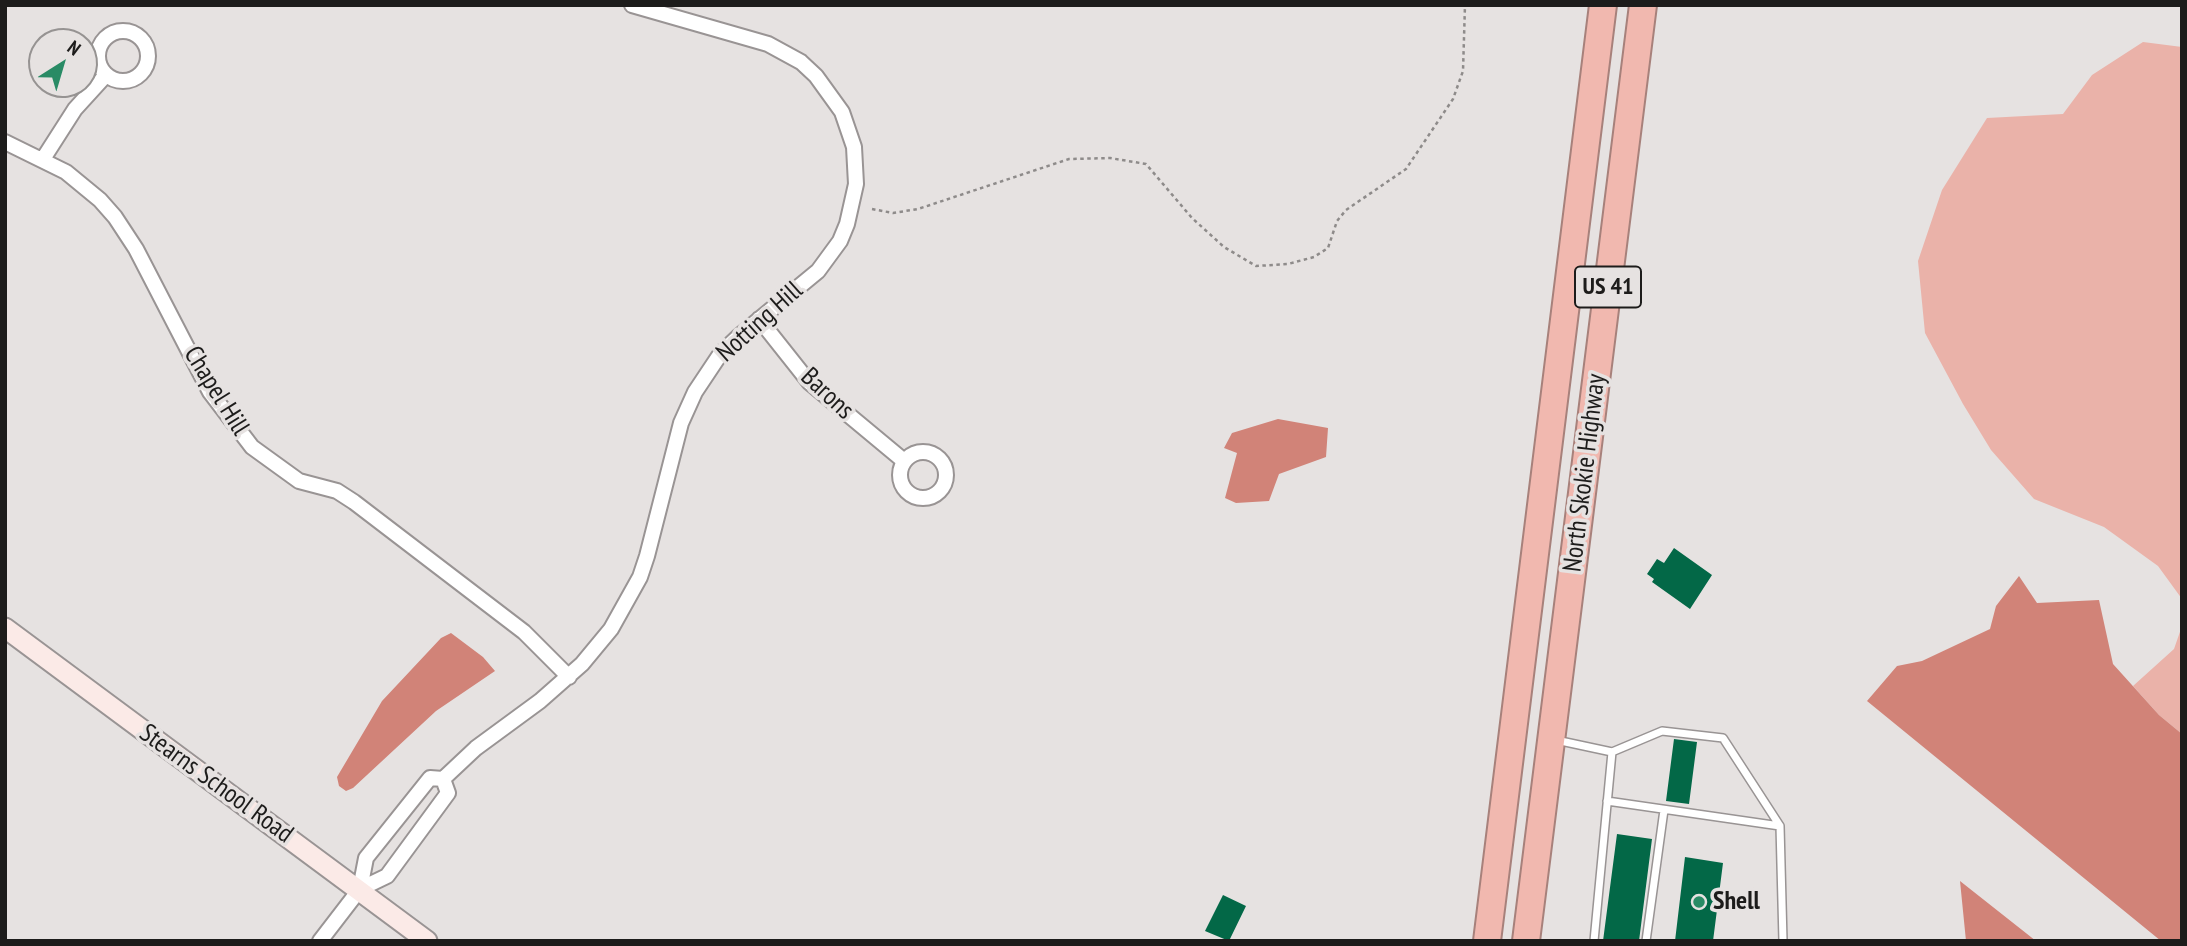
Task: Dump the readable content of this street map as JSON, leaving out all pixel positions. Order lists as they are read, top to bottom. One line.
{"streets":{"highway":["US 41","North Skokie Highway"],"main road":["Stearns School Road"],"street":["Notting Hill","Chapel Hill","Barons"]},"crossings":[["Notting Hill","Chapel Hill"],["Notting Hill","Barons"],["Notting Hill","Stearns School Road"]],"places":["Shell"],"north":"top right"}
